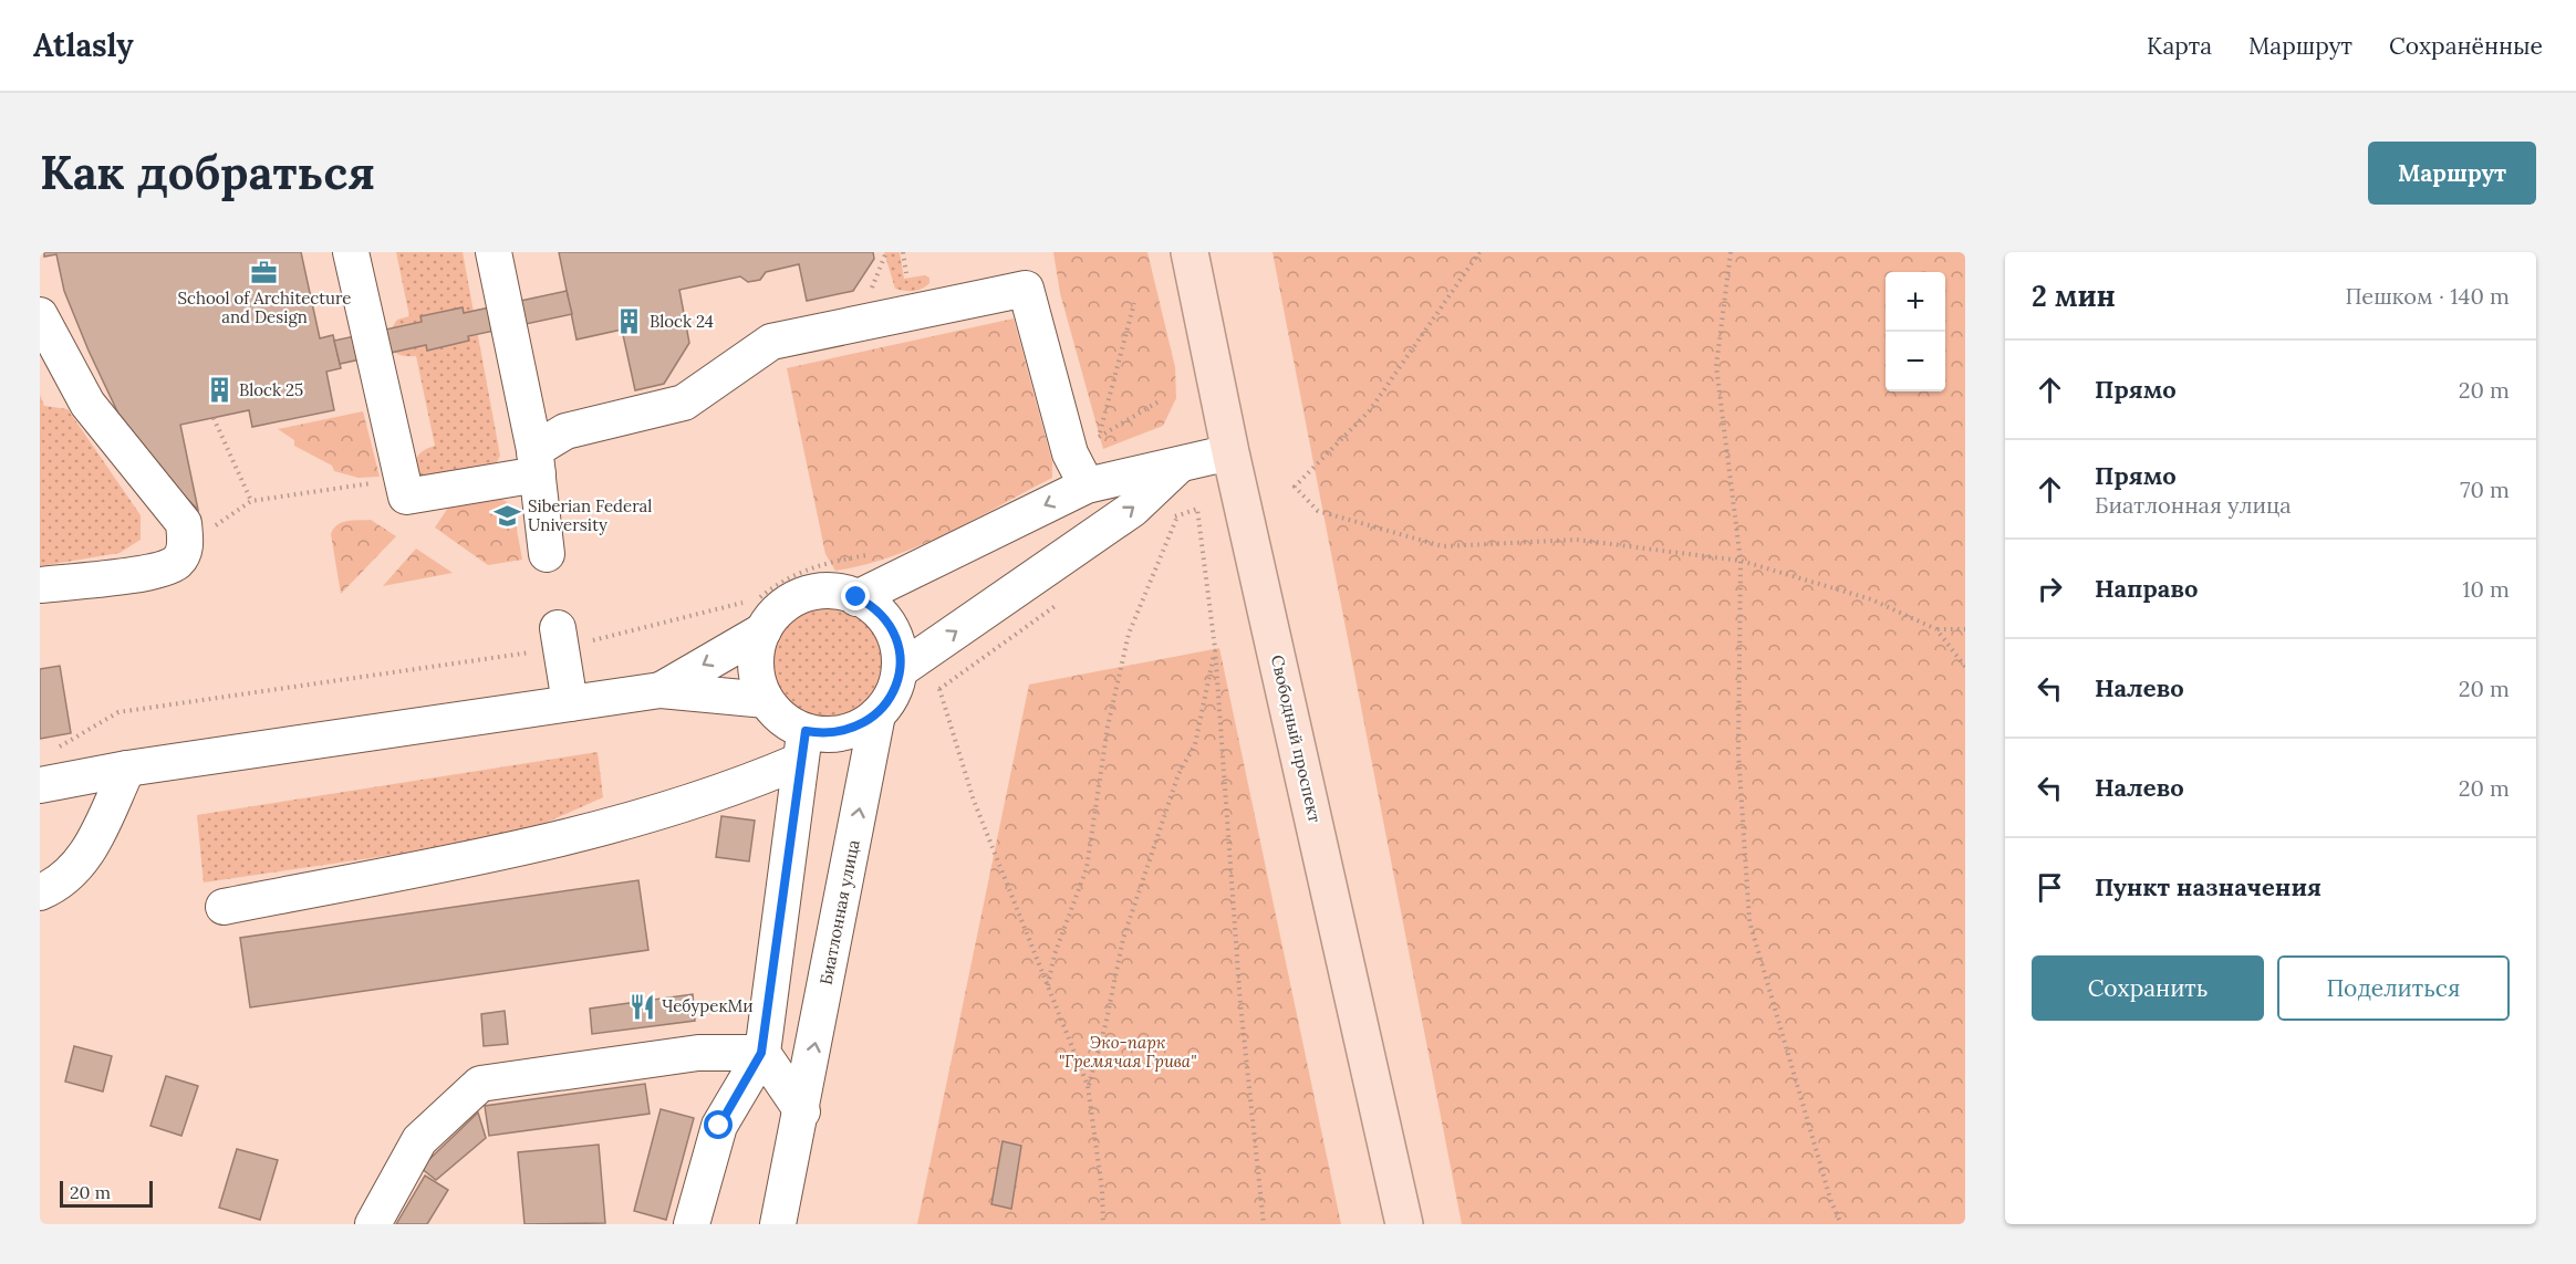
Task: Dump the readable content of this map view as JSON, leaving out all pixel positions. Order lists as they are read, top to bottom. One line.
{"streets":{"main road":["Свободный проспект"],"street":["Биатлонная улица"]},"parks":["Эко-парк \"Гремячая Грива\""],"places":{"office":["School of Architecture and Design"],"building":["Block 24","Block 25"],"school or university":["Siberian Federal University"],"restaurant":["ЧебурекМи"]},"scale_bar":"20 m","page":{"header":"Atlasly","nav":["Карта","Маршрут","Сохранённые"],"buttons":["Маршрут",["Сохранить","Поделиться"]],"title":"Как добраться","heading":["2 мин","Пешком · 140 m"],"map_buttons":["+","−"],"list":[["Прямо","20 m"],["Прямо","Биатлонная улица","70 m"],["Направо","10 m"],["Налево","20 m"],["Налево","20 m"],"Пункт назначения"],"scale":"20 m"}}
